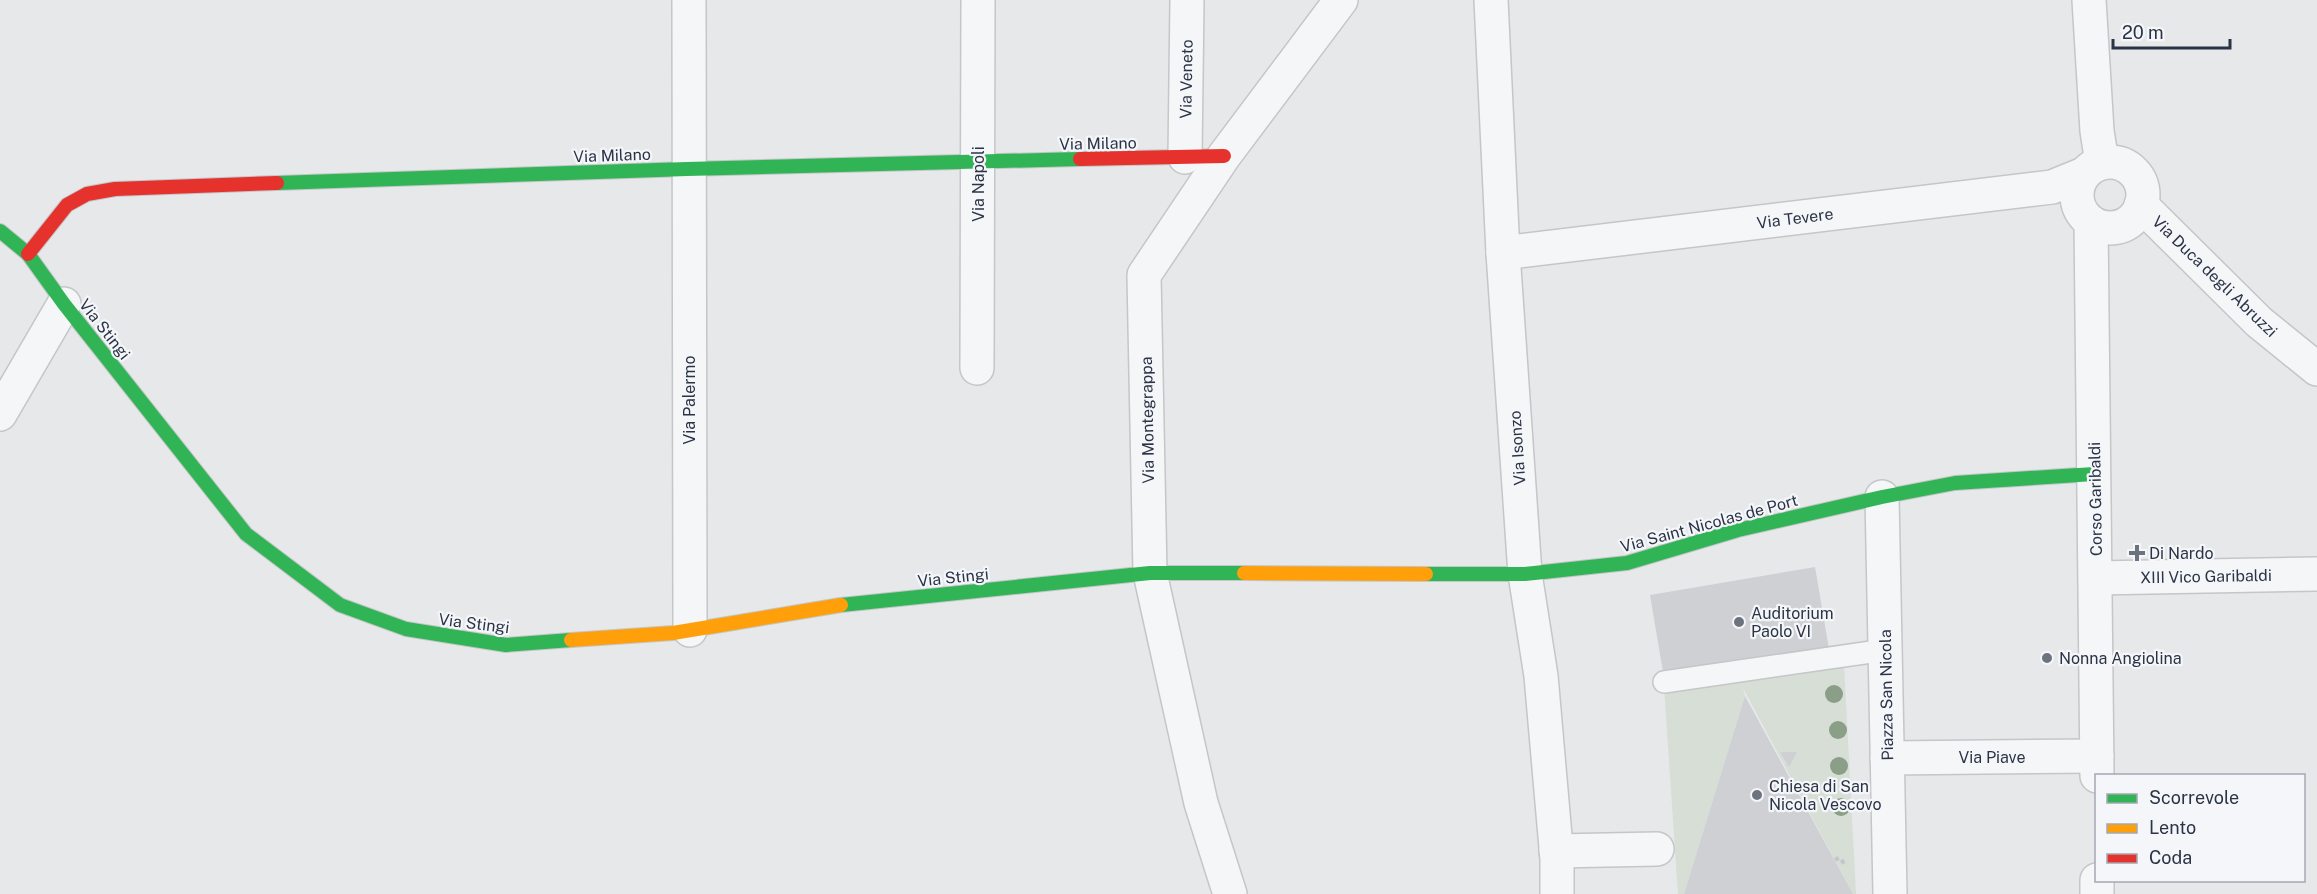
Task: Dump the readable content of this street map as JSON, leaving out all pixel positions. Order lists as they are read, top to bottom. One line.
{"streets":{"street":["Via Veneto","Via Milano","Via Napoli","Via Tevere","Via Duca degli Abruzzi","Via Stingi","Via Palermo","Via Montegrappa","Via Isonzo","Corso Garibaldi","Via Saint Nicolas de Port","XIII Vico Garibaldi","Piazza San Nicola","Via Piave"]},"crossings":[["Via Veneto","Via Milano"],["Via Milano","Via Napoli"],["Via Milano","Via Stingi"],["Via Milano","Via Palermo"],["Via Milano","Via Montegrappa"],["Via Tevere","Via Duca degli Abruzzi"],["Via Tevere","Via Isonzo"],["Via Tevere","Corso Garibaldi"],["Via Duca degli Abruzzi","Corso Garibaldi"],["Via Stingi","Via Palermo"],["Via Stingi","Via Montegrappa"],["Via Stingi","Via Saint Nicolas de Port"],["Via Montegrappa","Via Saint Nicolas de Port"],["Via Isonzo","Via Saint Nicolas de Port"],["Corso Garibaldi","Via Saint Nicolas de Port"],["Corso Garibaldi","XIII Vico Garibaldi"],["Corso Garibaldi","Via Piave"],["Via Saint Nicolas de Port","Piazza San Nicola"],["Piazza San Nicola","Via Piave"]],"places":{"health":["Di Nardo"],"other":["Auditorium Paolo VI","Nonna Angiolina","Chiesa di San Nicola Vescovo"]},"legend":["Scorrevole","Lento","Coda"],"scale_bar":"20 m"}
